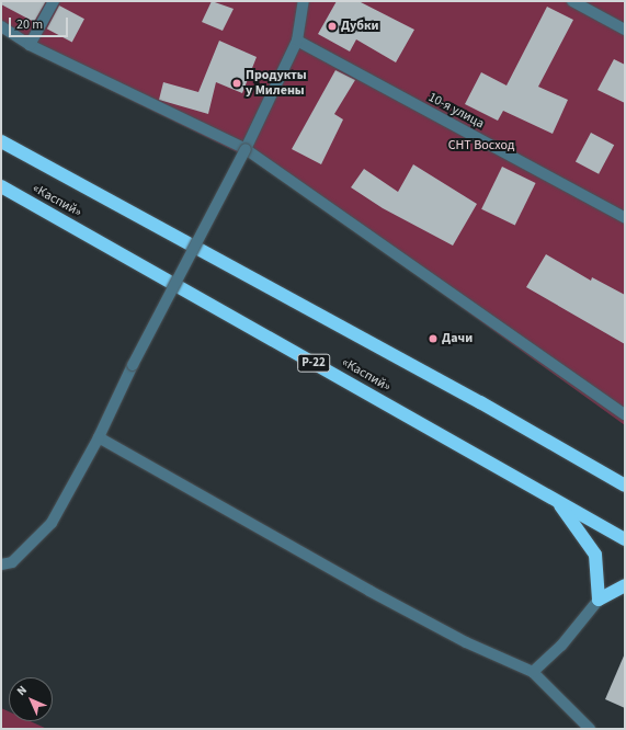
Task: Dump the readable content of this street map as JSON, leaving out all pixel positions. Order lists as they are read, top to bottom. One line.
{"streets":{"highway":["«Каспий»","Р-22"],"street":["10-я улица"]},"parks":["СНТ Восход"],"places":["Дубки","Продукты у Милены","Дачи"],"scale_bar":"20 m","north":"top left"}
